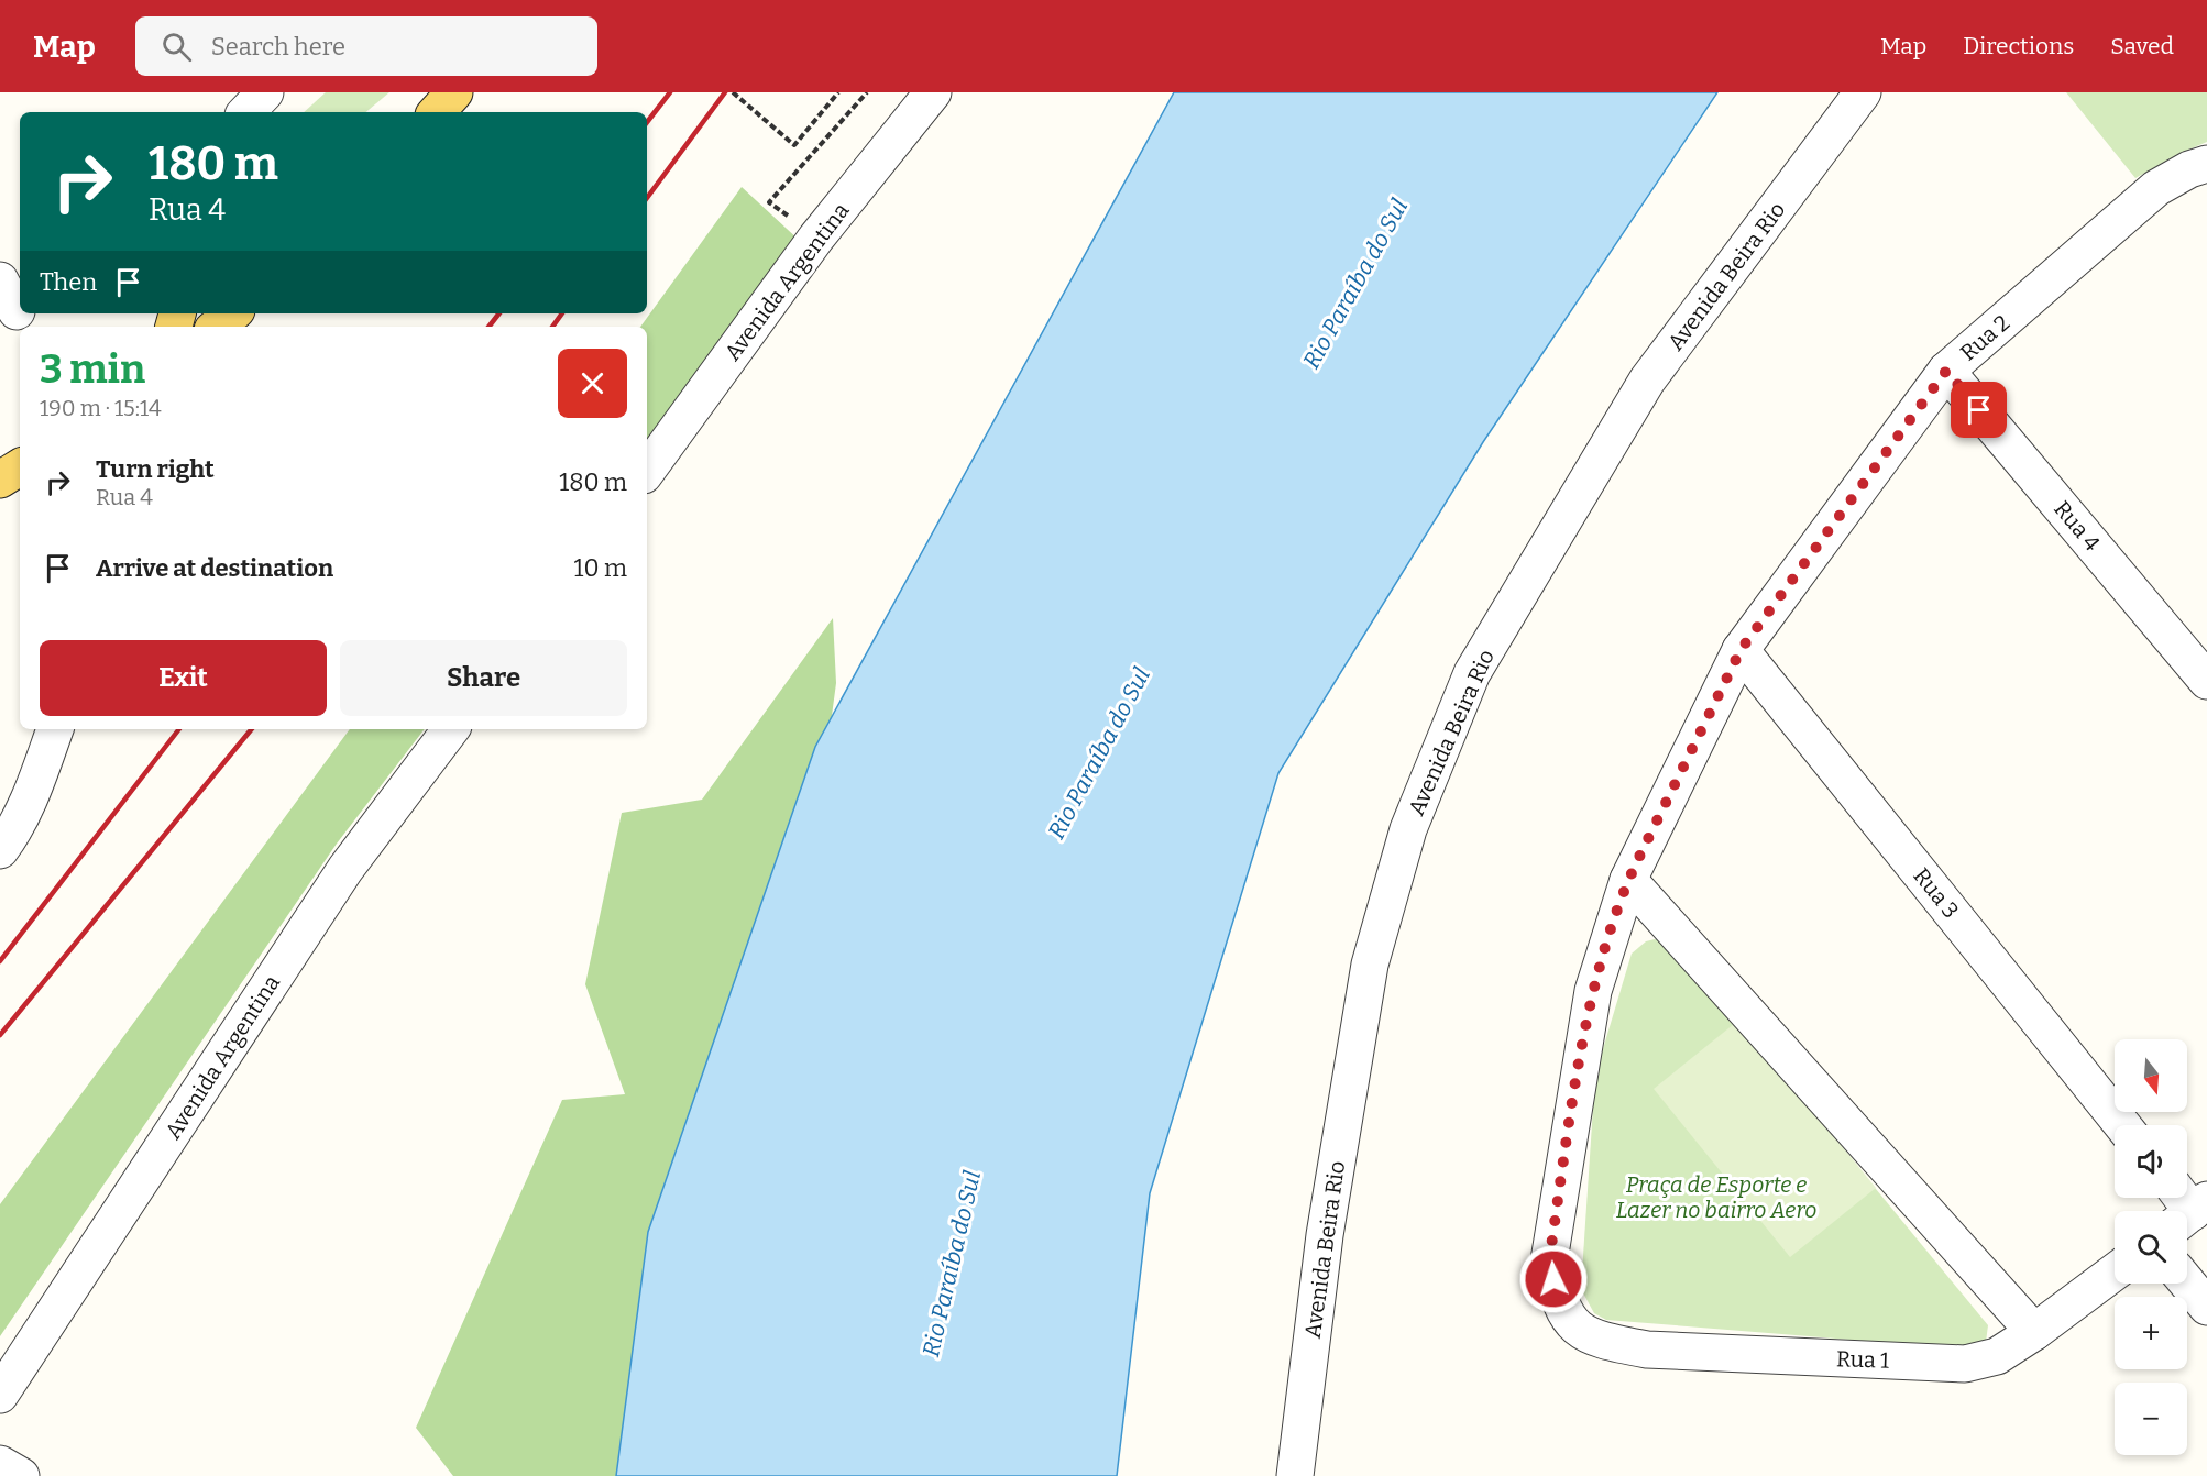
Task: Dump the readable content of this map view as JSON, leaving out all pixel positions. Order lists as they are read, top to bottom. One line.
{"streets":{"street":["Avenida Beira Rio","Avenida Argentina","Rua 2","Rua 4","Rua 3","Rua 1"]},"crossings":[["Rua 2","Rua 4"],["Rua 2","Rua 3"],["Rua 2","Rua 1"]],"water":["Rio Paraíba do Sul"],"parks":["Praça de Esporte e Lazer no bairro Aero"],"north":"bottom","page":{"header":"Map","search":"Search here","nav":["Map","Directions","Saved"],"turn":["180 m","Rua 4"],"then":"Then","heading":["3 min","190 m · 15:14"],"list":[{"name":"Turn right","note":"Rua 4","value":"180 m"},{"name":"Arrive at destination","value":"10 m"}],"buttons":["Exit","Share"],"map_buttons":["+","−"]}}
